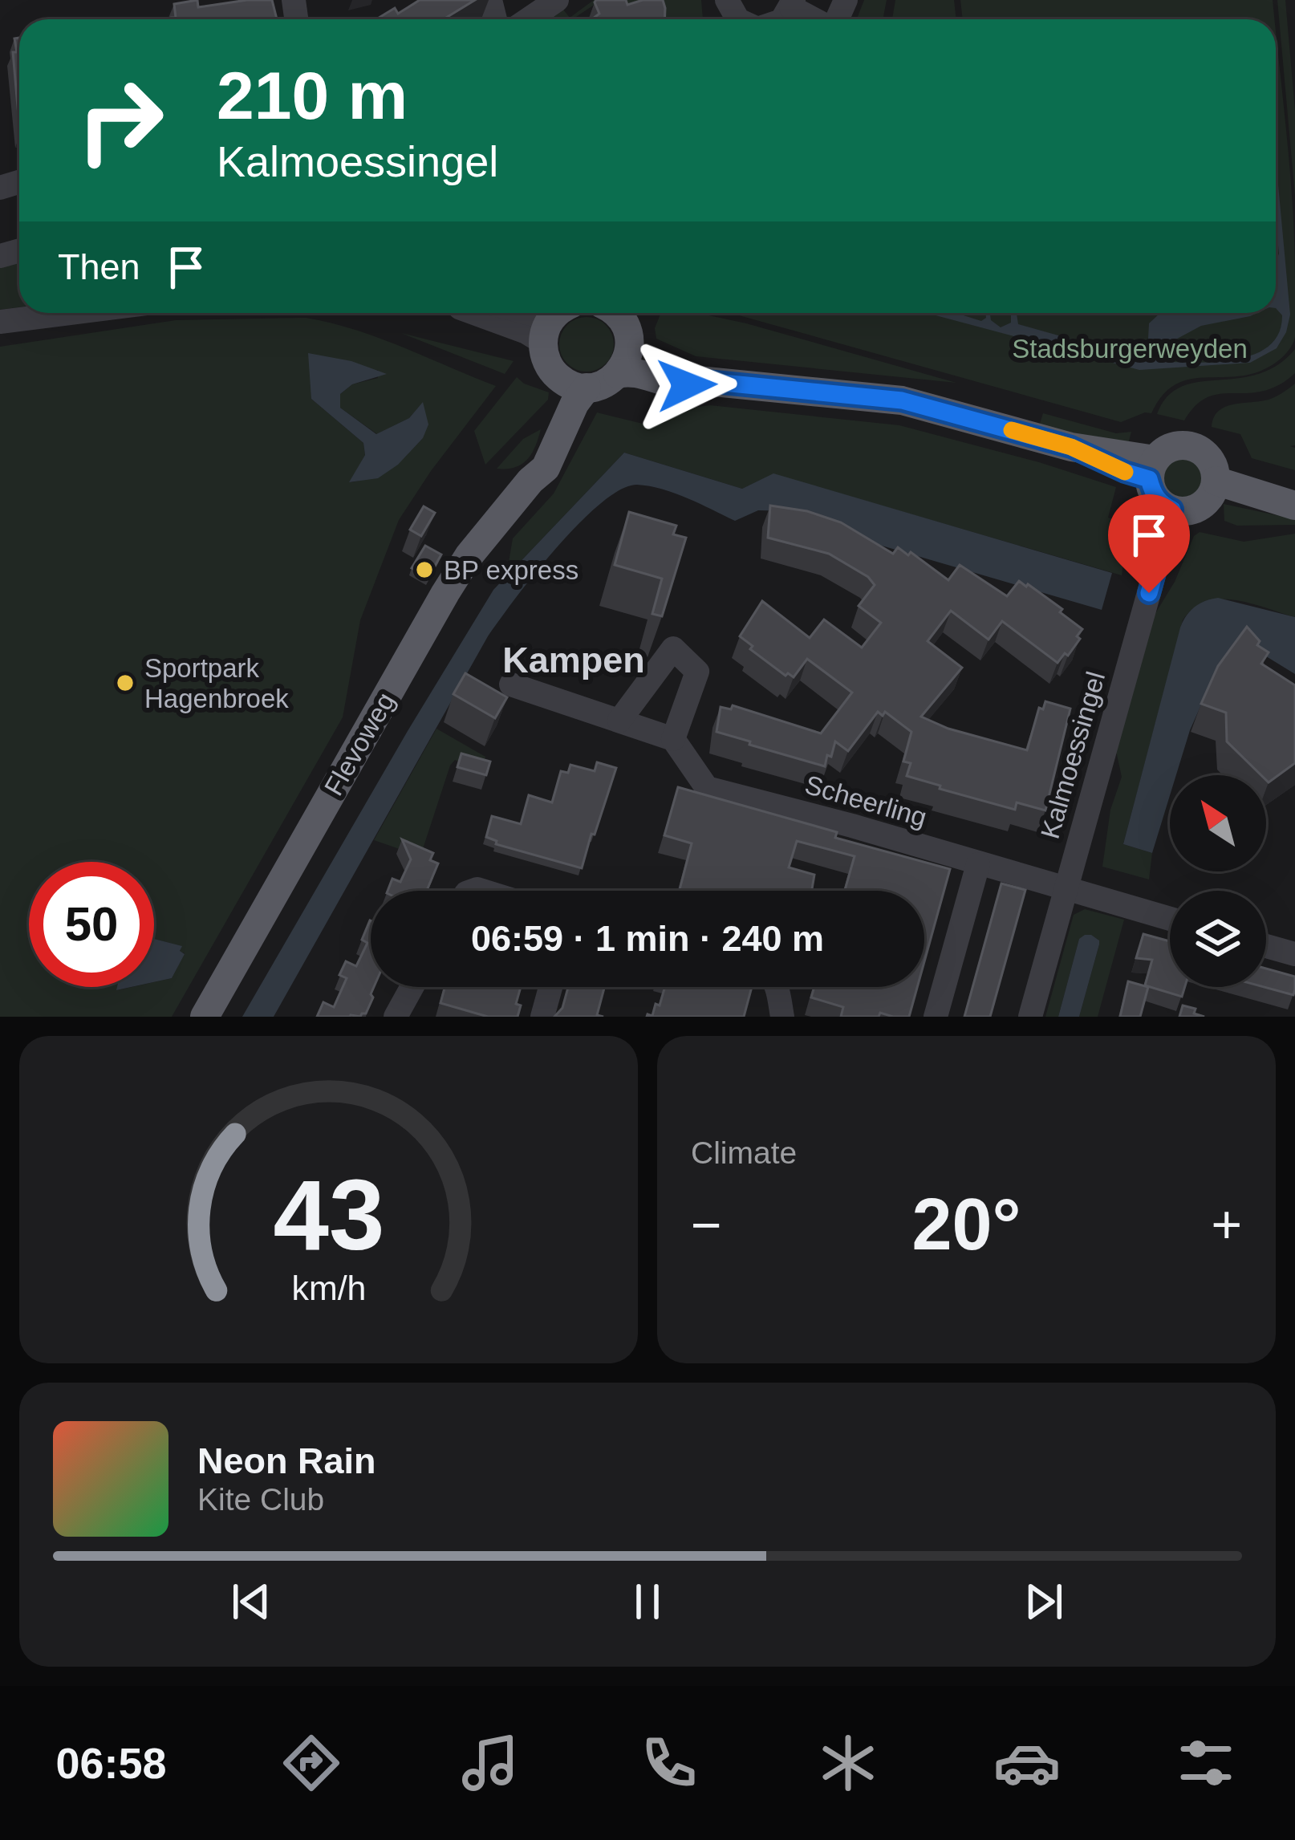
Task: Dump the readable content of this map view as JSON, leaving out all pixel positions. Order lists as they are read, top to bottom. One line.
{"streets":{"main road":["Flevoweg"],"street":["Kalmoessingel","Scheerling"]},"crossings":[["Kalmoessingel","Scheerling"]],"districts":["Kampen"],"parks":["Stadsburgerweyden"],"places":["BP express","Sportpark Hagenbroek"],"north":"top left","page":{"turn":["210 m","Kalmoessingel"],"then":"Then","limit":"50","trip":"06:59 · 1 min · 240 m","tile":"Climate","heat":["−","20°","+"],"song":["Neon Rain","Kite Club"],"tabs":"06:58","gauge":["43","km/h"]}}
